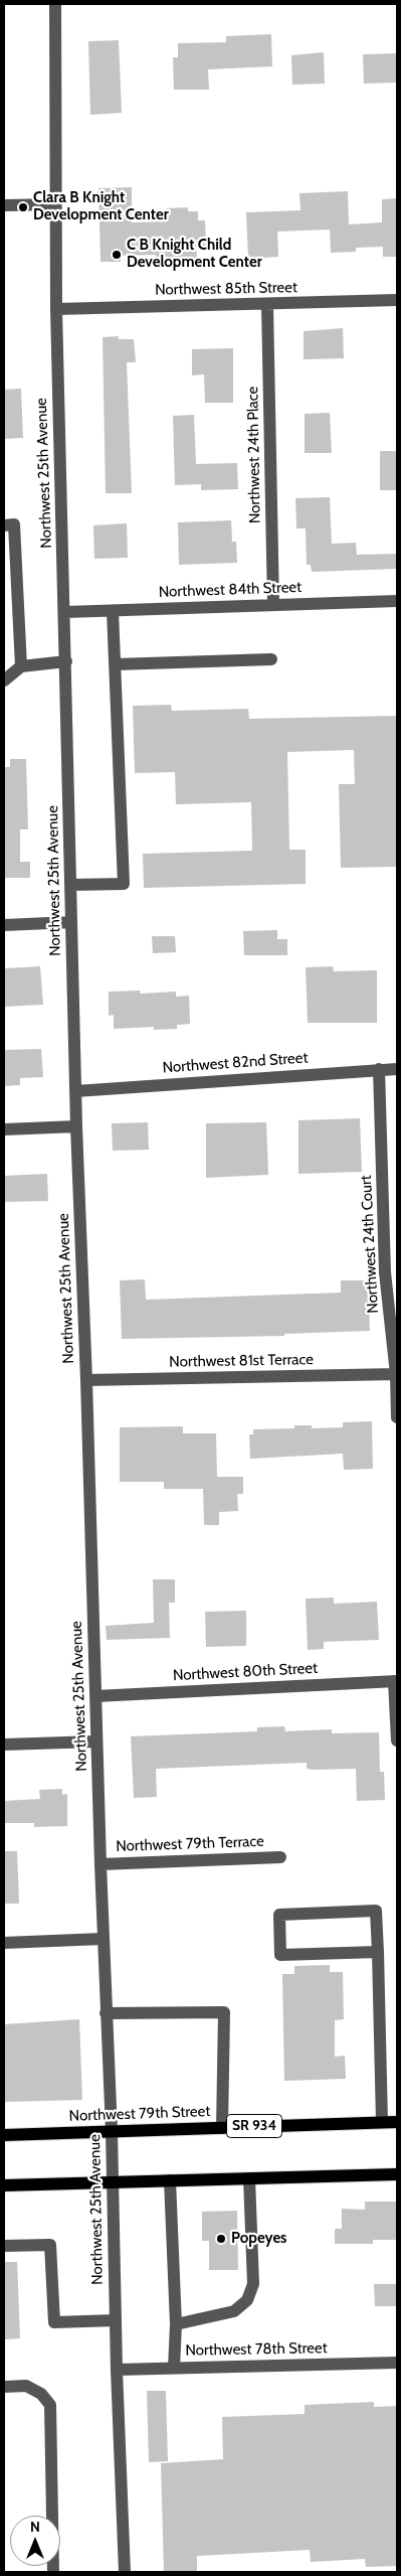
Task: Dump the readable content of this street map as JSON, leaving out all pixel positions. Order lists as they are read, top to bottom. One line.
{"streets":{"main road":["Northwest 79th Street","SR 934"],"street":["Northwest 85th Street","Northwest 24th Place","Northwest 25th Avenue","Northwest 84th Street","Northwest 82nd Street","Northwest 24th Court","Northwest 81st Terrace","Northwest 80th Street","Northwest 79th Terrace","Northwest 78th Street"]},"crossings":[["Northwest 85th Street","Northwest 24th Place"],["Northwest 85th Street","Northwest 25th Avenue"],["Northwest 24th Place","Northwest 84th Street"],["Northwest 25th Avenue","Northwest 84th Street"],["Northwest 25th Avenue","Northwest 82nd Street"],["Northwest 25th Avenue","Northwest 81st Terrace"],["Northwest 25th Avenue","Northwest 80th Street"],["Northwest 25th Avenue","Northwest 79th Terrace"],["Northwest 25th Avenue","Northwest 79th Street"],["Northwest 25th Avenue","Northwest 78th Street"],["Northwest 82nd Street","Northwest 24th Court"],["Northwest 24th Court","Northwest 81st Terrace"]],"places":["Clara B Knight Development Center","C B Knight Child Development Center","Popeyes"],"north":"top"}
